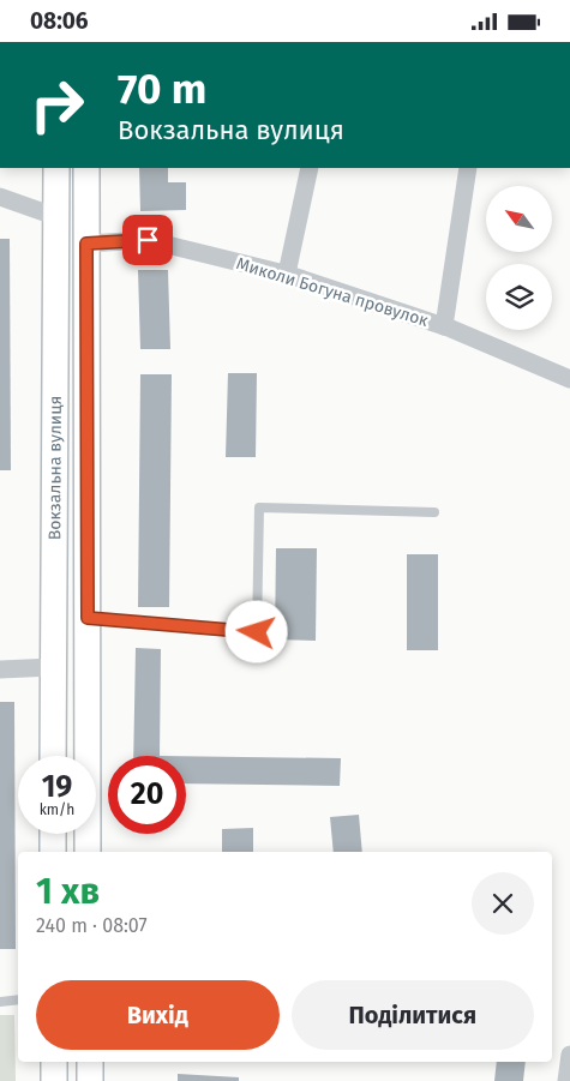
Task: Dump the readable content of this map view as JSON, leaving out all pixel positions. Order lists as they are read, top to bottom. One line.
{"streets":{"street":["Миколи Богуна провулок","Вокзальна вулиця"]},"crossings":[["Миколи Богуна провулок","Вокзальна вулиця"]],"north":"top left","page":{"status":"08:06","turn":["70 m","Вокзальна вулиця"],"speed":"19 km/h","limit":"20","heading":["1 хв","240 m · 08:07"],"buttons":["Вихід","Поділитися"]}}
